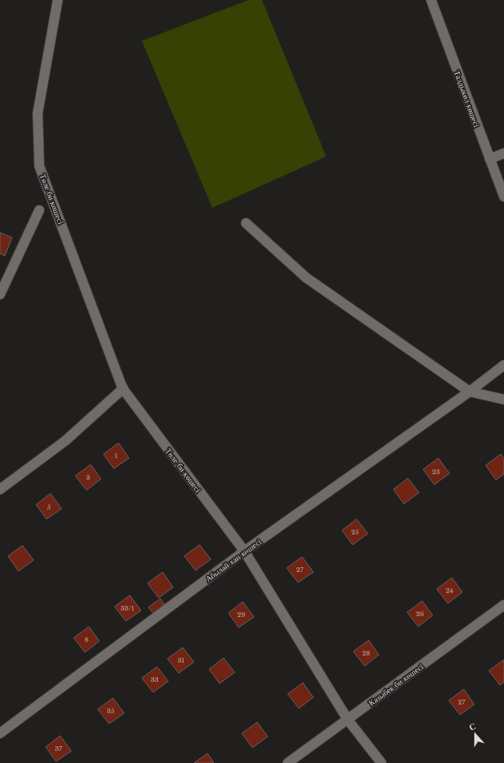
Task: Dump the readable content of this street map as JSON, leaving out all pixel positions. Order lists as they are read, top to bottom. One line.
{"streets":{"street":["Талдыкөл көшесі","Төле би көшесі","Абылай хан көшесі","Казыбек би көшесі"]},"crossings":[["Төле би көшесі","Абылай хан көшесі"],["Төле би көшесі","Казыбек би көшесі"]],"house_numbers":["1","23","3","5","25","27","24","33/1","26","29","8","28","31","33","27","35","37"],"north":"top"}
